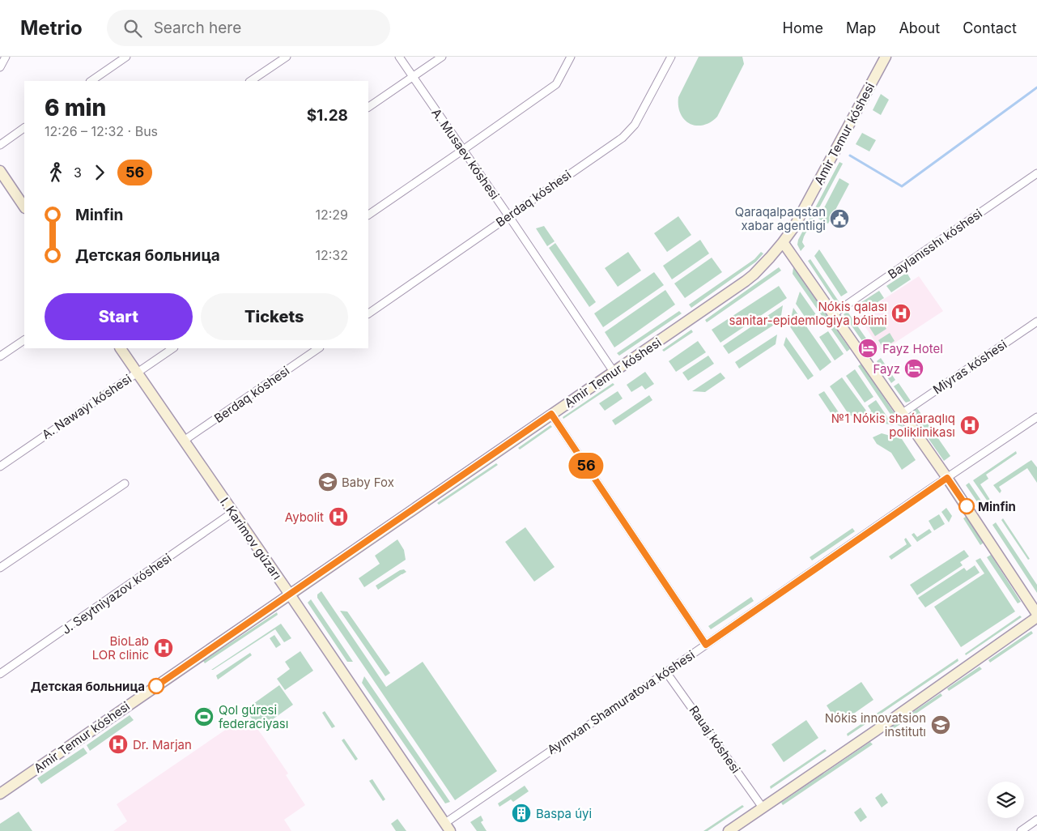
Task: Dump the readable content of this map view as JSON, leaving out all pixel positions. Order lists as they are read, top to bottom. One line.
{"streets":{"main road":["Amir Temur kóshesi","I. Karimov gúzarı"],"street":["A. Musaev kóshesi","Berdaq kóshesi","Baylanısshı kóshesi","Miyras kóshesi","A. Nawayı kóshesi","J. Seytniyazov kóshesi","Ayımxan Shamuratova kóshesi","Rauaj kóshesi"]},"crossings":[["Amir Temur kóshesi","A. Musaev kóshesi"],["Amir Temur kóshesi","I. Karimov gúzarı"],["A. Musaev kóshesi","Berdaq kóshesi"],["Berdaq kóshesi","I. Karimov gúzarı"],["A. Nawayı kóshesi","I. Karimov gúzarı"],["I. Karimov gúzarı","J. Seytniyazov kóshesi"],["I. Karimov gúzarı","Ayımxan Shamuratova kóshesi"],["Ayımxan Shamuratova kóshesi","Rauaj kóshesi"]],"places":{"public building":["Qaraqalpaqstan xabar agentligi"],"hospital":["Nókis qalası sanitar-epidemlogiya bólimi","№1 Nókis shańaraqlıq poliklinikası","Aybolit","BioLab LOR clinic","Dr. Marjan"],"hotel":["Fayz Hotel","Fayz"],"school or university":["Baby Fox","Nókis innovatsion institutı"],"other":["Minfin","Детская больница"],"sports":["Qol gúresi federaciyası"],"building":["Baspa úyi"]},"lines":["bus line 56"],"page":{"header":"Metrio","search":"Search here","nav":["Home","Map","About","Contact"],"on_map":"56","heading":["6 min","12:26 – 12:32 · Bus","$1.28"],"legs":["3","56"],"list":[{"name":"Minfin","value":"12:29"},{"name":"Детская больница","value":"12:32"}],"buttons":["Start","Tickets"]}}
